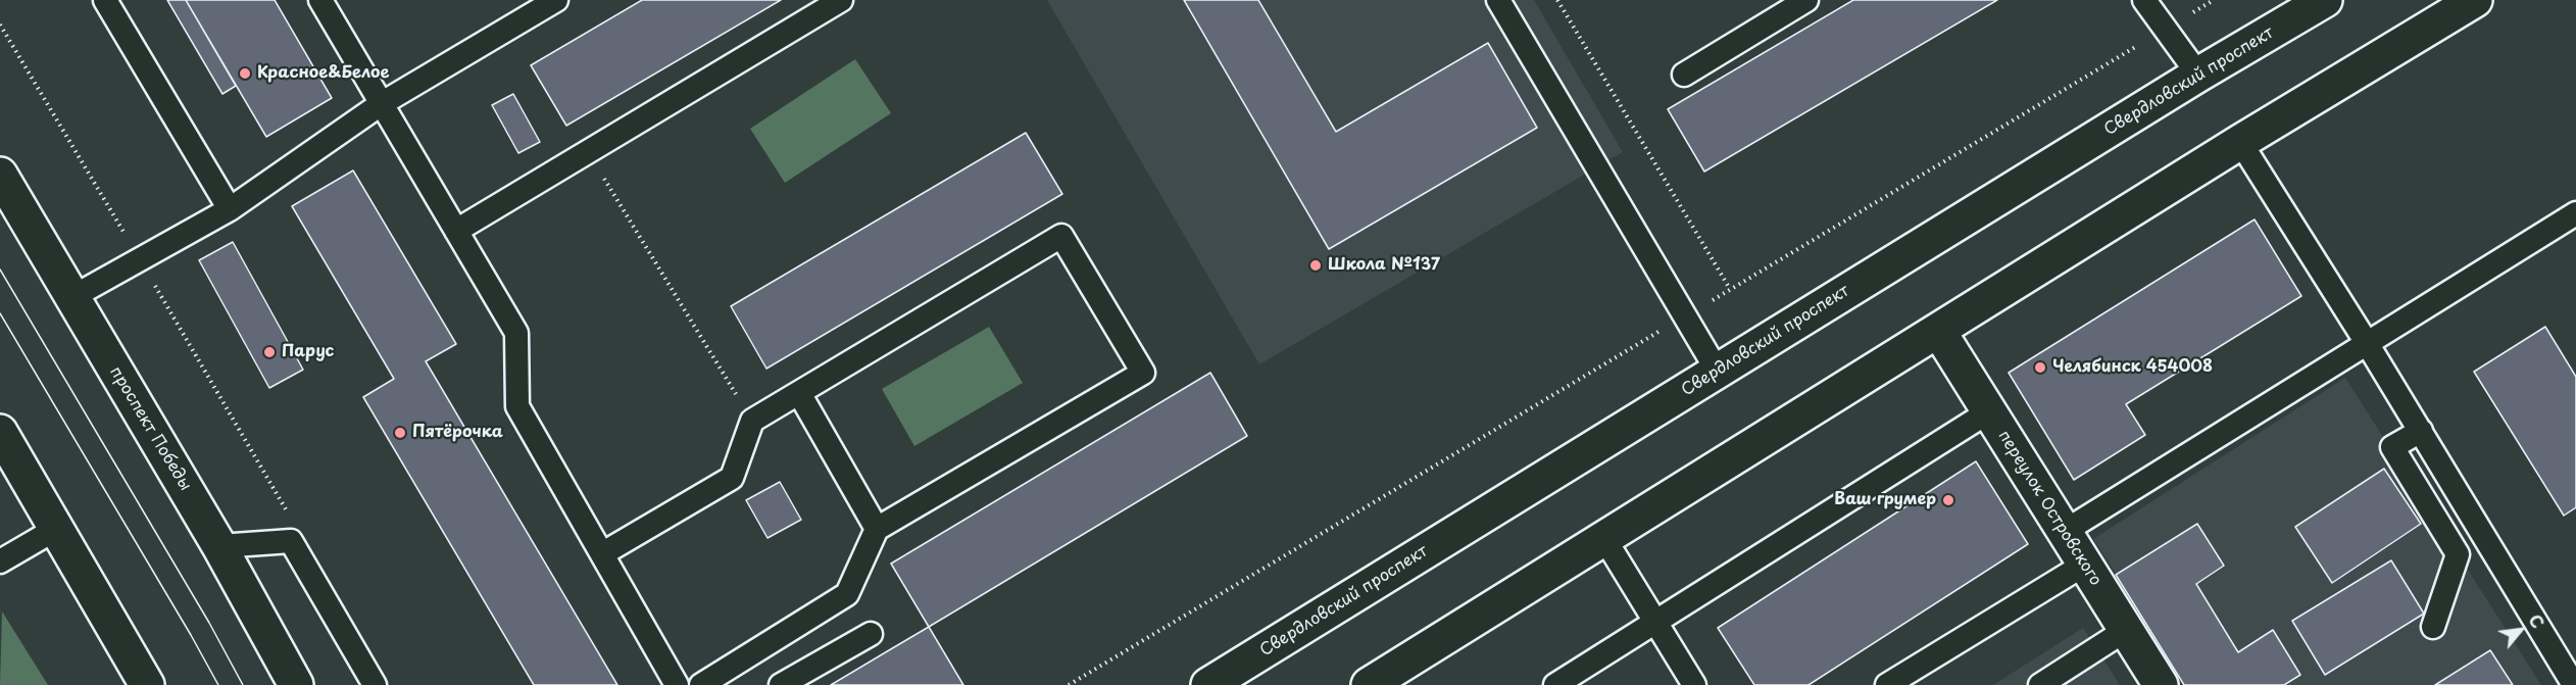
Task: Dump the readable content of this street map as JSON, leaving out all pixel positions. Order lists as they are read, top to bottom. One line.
{"streets":{"main road":["Свердловский проспект","проспект Победы","переулок Островского"]},"places":["Красное&Белое","Школа №137","Парус","Челябинск 454008","Пятёрочка","Ваш грумер"],"north":"top right"}
